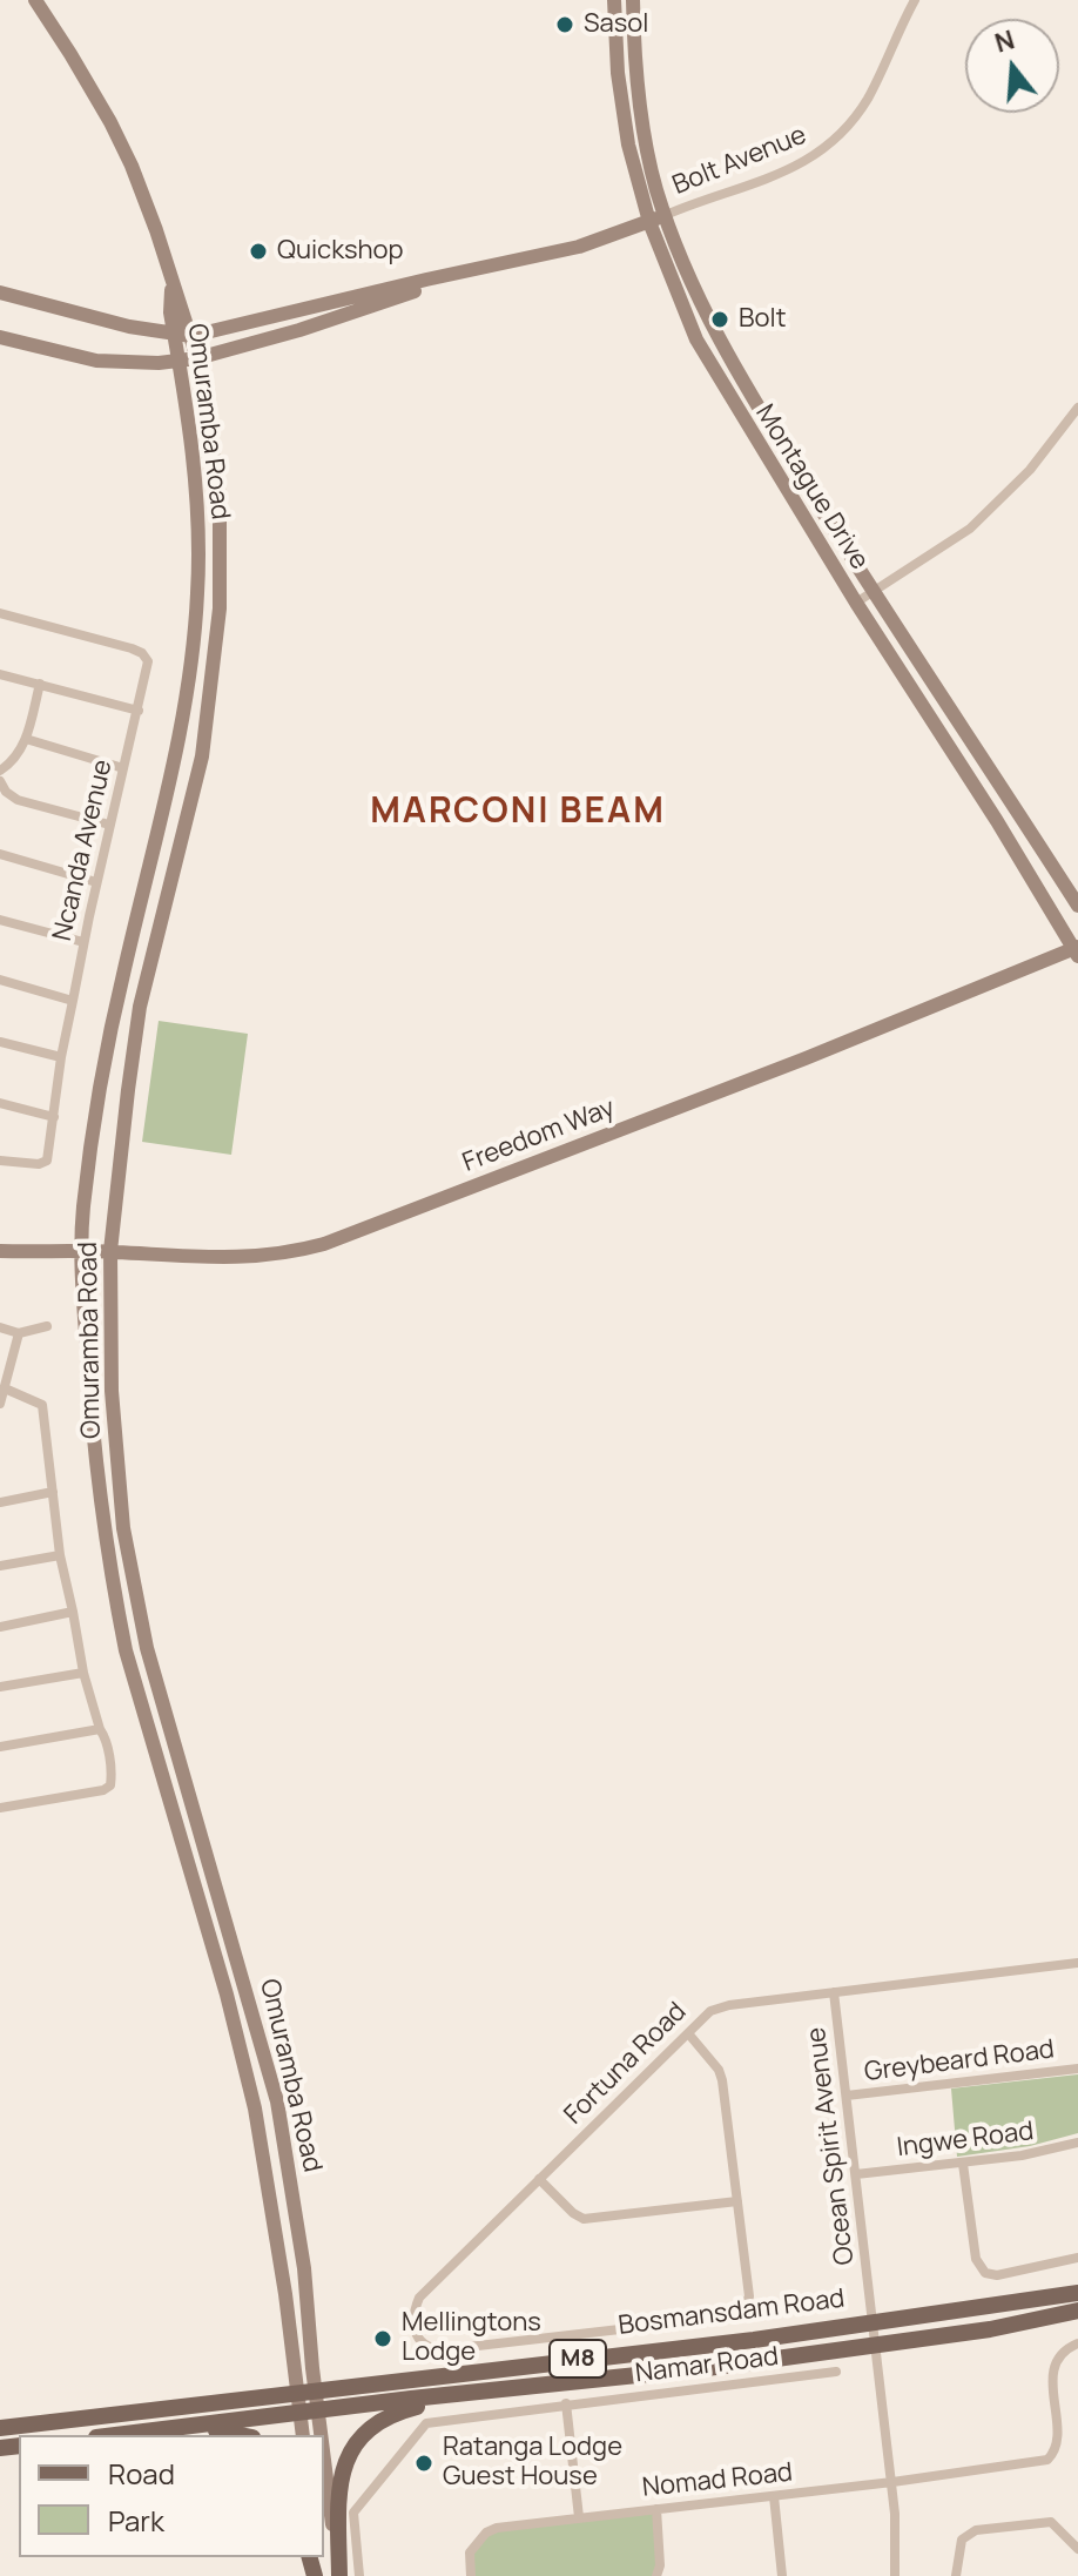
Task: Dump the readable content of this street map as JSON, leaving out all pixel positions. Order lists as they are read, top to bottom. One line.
{"streets":{"main road":["Omuramba Road","Montague Drive","Freedom Way","Bosmansdam Road","M8"],"street":["Bolt Avenue","Ncanda Avenue","Greybeard Road","Fortuna Road","Ingwe Road","Ocean Spirit Avenue","Namar Road","Nomad Road"]},"crossings":[["Bolt Avenue","Montague Drive"],["Omuramba Road","Freedom Way"],["Omuramba Road","Bosmansdam Road"],["Montague Drive","Freedom Way"],["Greybeard Road","Ocean Spirit Avenue"],["Fortuna Road","Ocean Spirit Avenue"],["Ingwe Road","Ocean Spirit Avenue"],["Ocean Spirit Avenue","Bosmansdam Road"],["Ocean Spirit Avenue","Nomad Road"]],"districts":["MARCONI BEAM"],"places":["Sasol","Quickshop","Bolt","Mellingtons Lodge","Ratanga Lodge Guest House"],"legend":["Road","Park"],"north":"top"}
